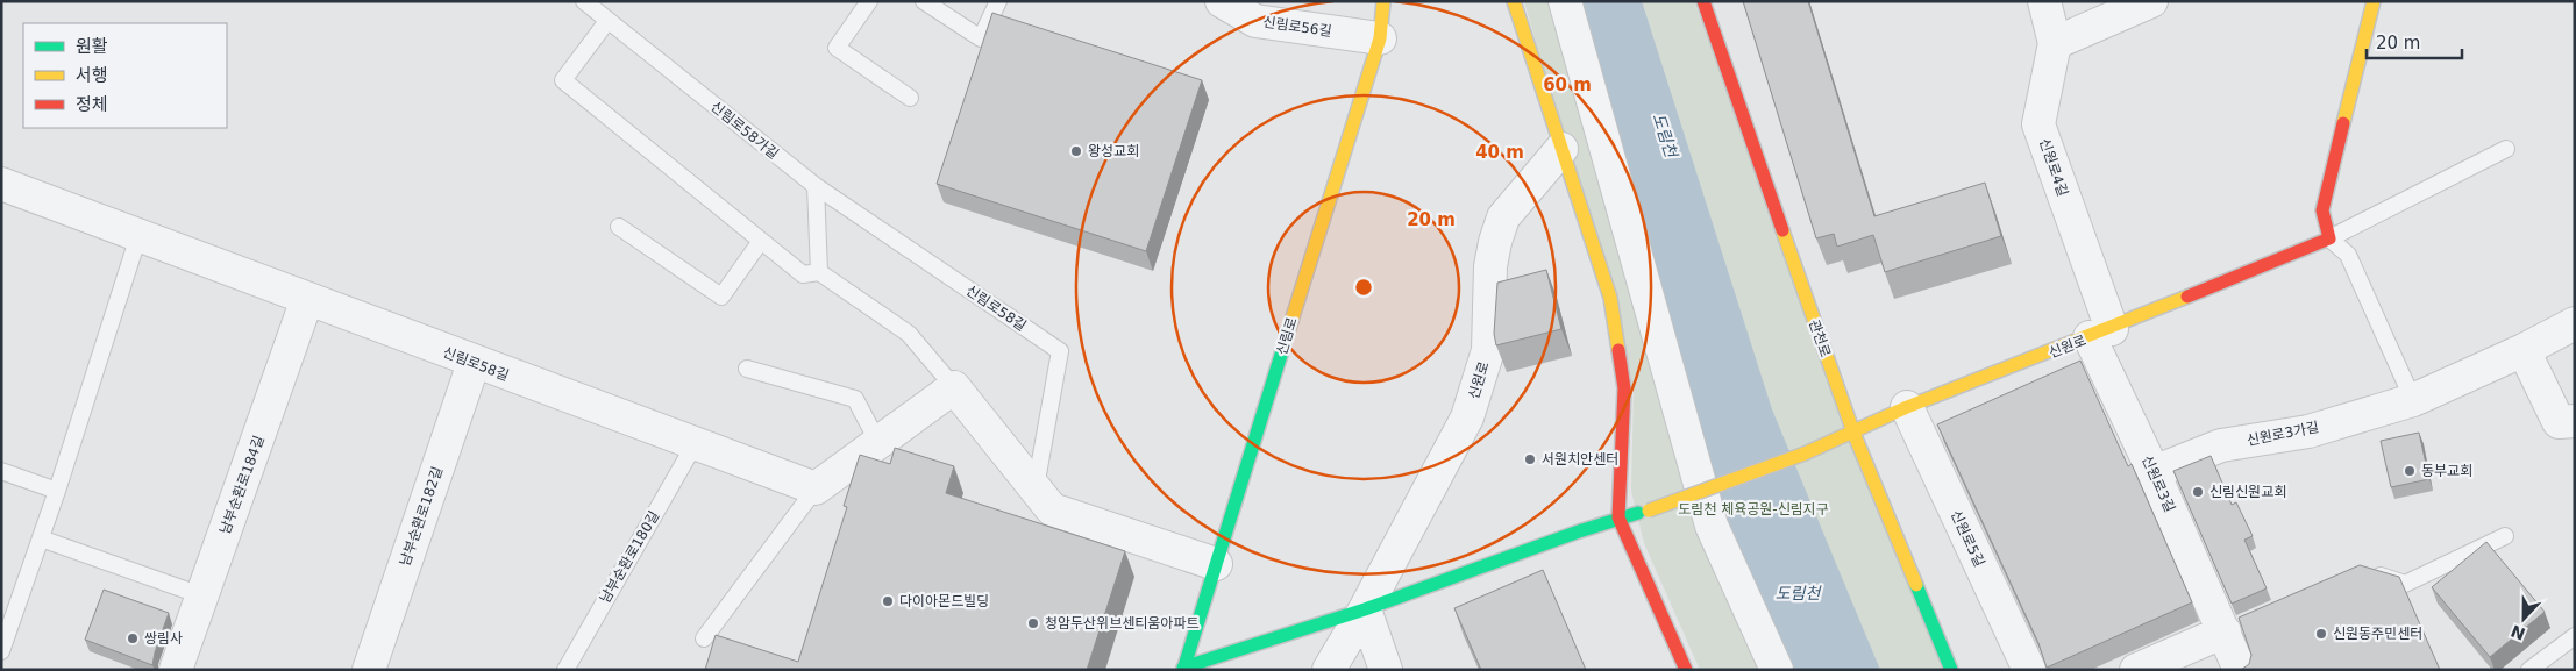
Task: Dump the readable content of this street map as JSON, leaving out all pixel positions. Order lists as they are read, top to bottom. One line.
{"streets":{"main road":["신림로","관천로","신원로"],"street":["신림로56길","신원로4길","신림로58길","신원로3가길","신원로3길","남부순환로184길","남부순환로182길","신원로5길"],"lane":["신림로58가길","남부순환로180길"]},"crossings":[["신림로56길","신림로"],["신림로58가길","신림로58길"],["신원로4길","신원로"],["신원로4길","신원로3길"],["신림로58길","남부순환로184길"],["신림로58길","남부순환로182길"],["신림로58길","남부순환로180길"],["관천로","신원로"],["신원로","신원로3길"],["신원로","신원로5길"],["신원로3가길","신원로3길"]],"water":["도림천"],"parks":["도림천 체육공원-신림지구"],"places":["왕성교회","서원치안센터","동부교회","신림신원교회","다이아몬드빌딩","청암두산위브센티움아파트","신원동주민센터","쌍림사"],"legend":["원활","서행","정체"],"scale_bar":"20 m","north":"bottom","rings":["60 m","40 m","20 m"]}
